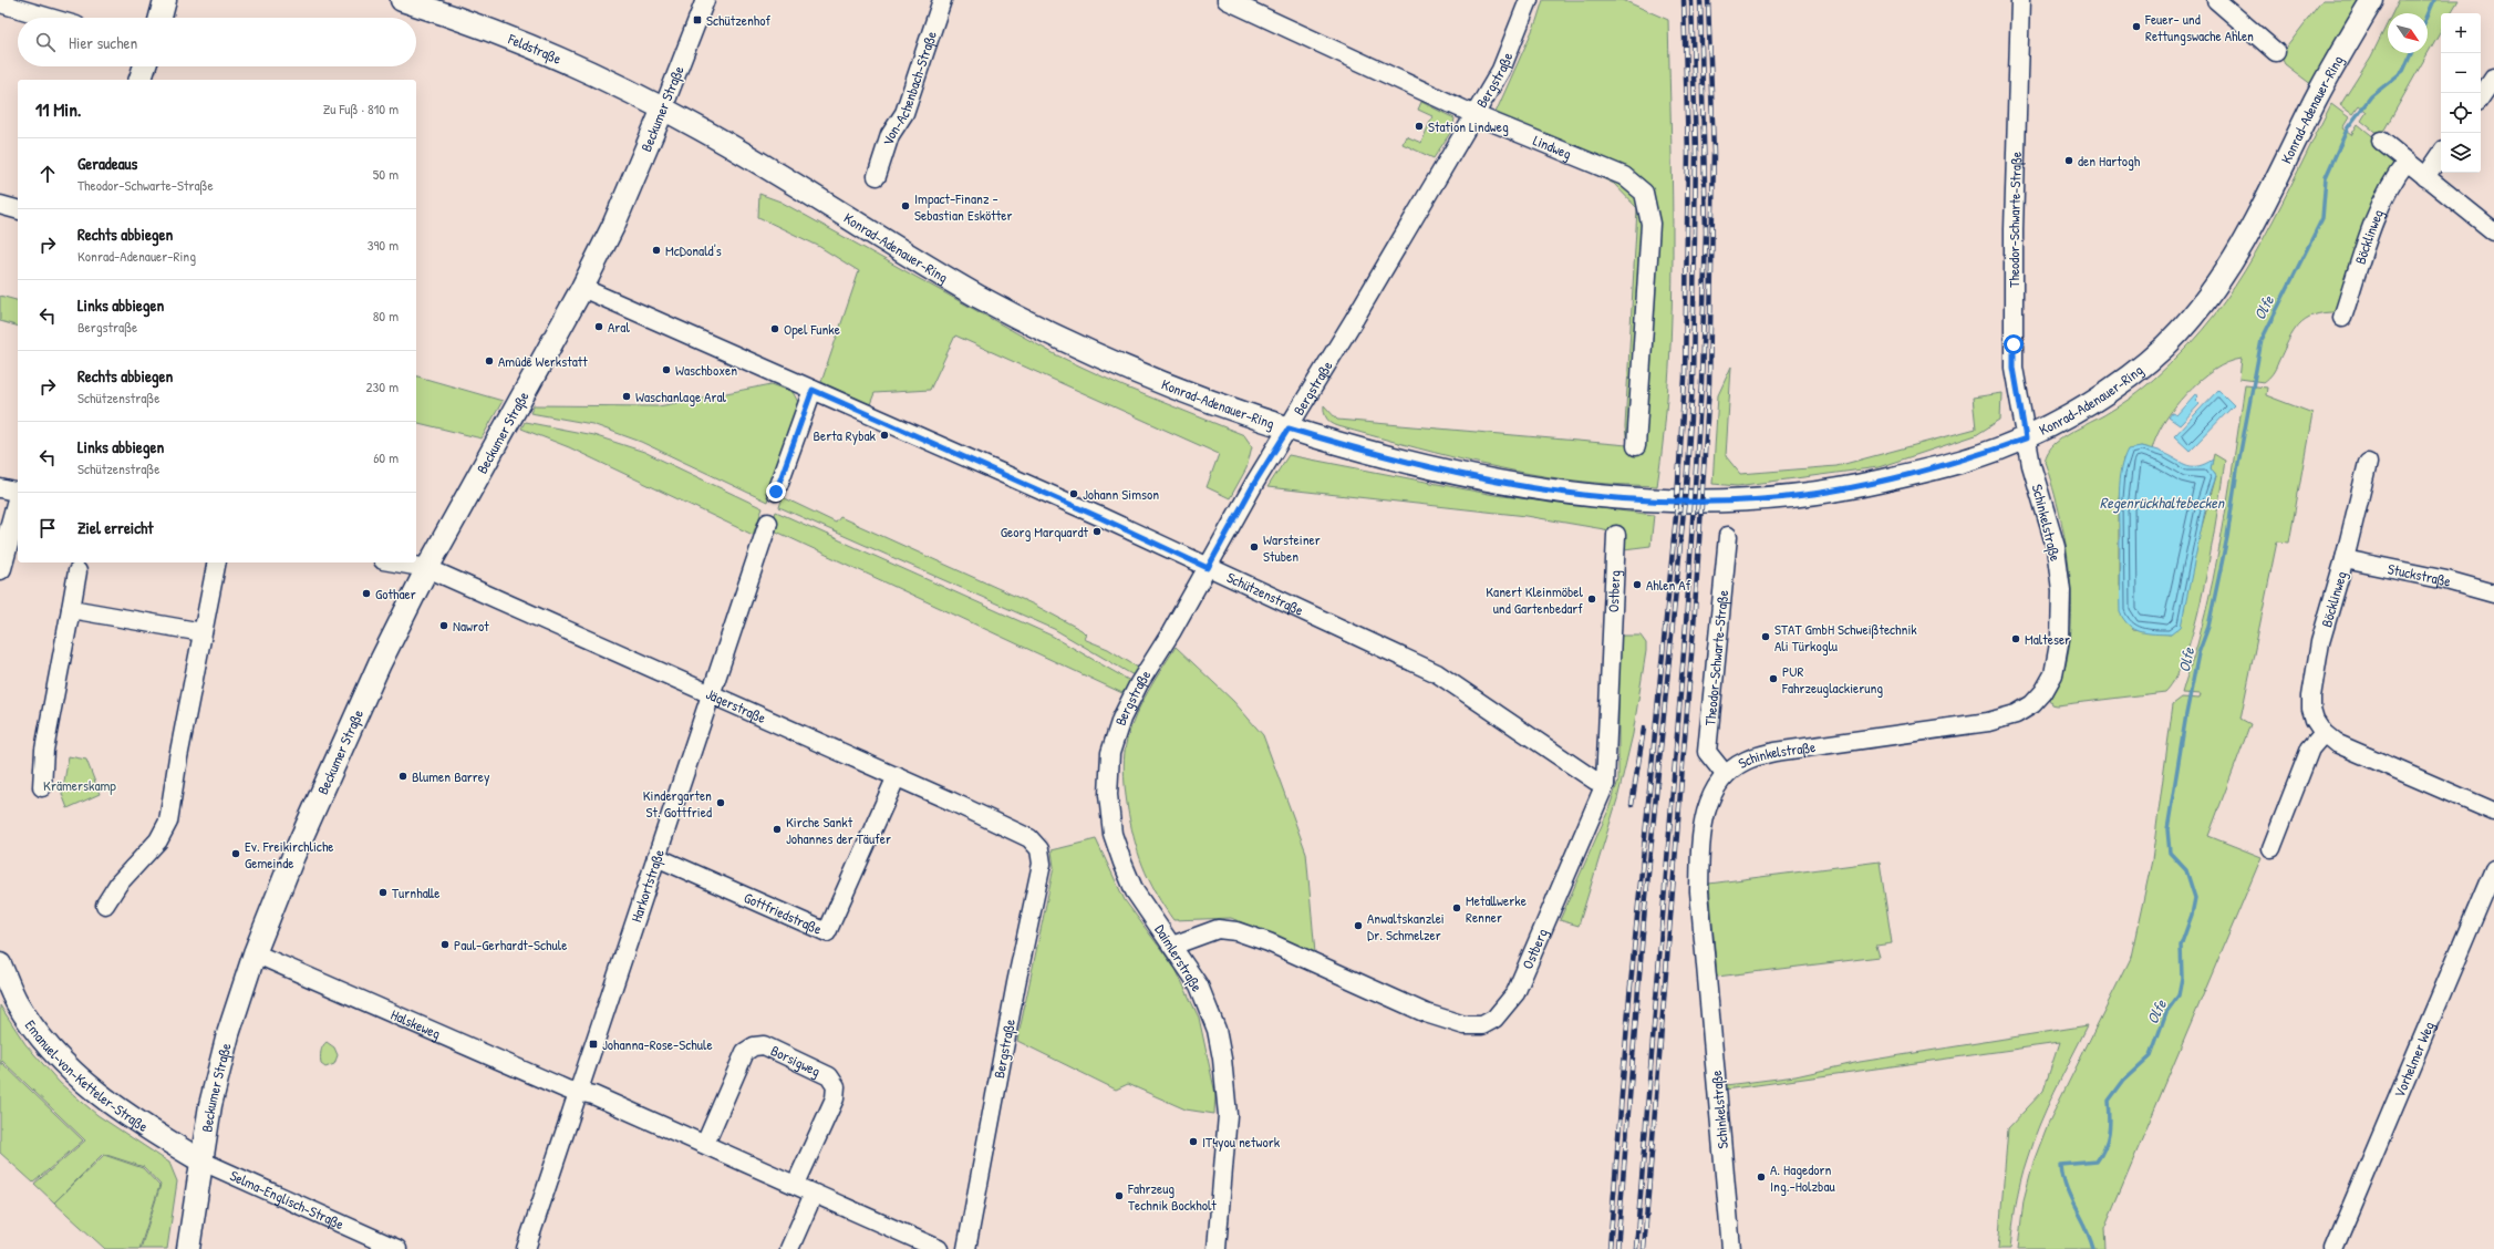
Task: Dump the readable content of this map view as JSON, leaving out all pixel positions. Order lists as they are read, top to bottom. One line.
{"streets":{"main road":["Feldstraße","Beckumer Straße","Konrad-Adenauer-Ring","Emanuel-von-Ketteler-Straße"],"street":["Bergstraße","Von-Achenbach-Straße","Lindweg","Theodor-Schwarte-Straße","Böcklinweg","Schinkelstraße","Stuckstraße","Ostberg","Schützenstraße","Jägerstraße","Harkortstraße","Gottfriedstraße","Daimlerstraße","Halskeweg","Vorhelmer Weg","Borsigweg","Selma-Englisch-Straße"]},"crossings":[["Feldstraße","Beckumer Straße"],["Feldstraße","Konrad-Adenauer-Ring"],["Bergstraße","Konrad-Adenauer-Ring"],["Bergstraße","Lindweg"],["Bergstraße","Schützenstraße"],["Bergstraße","Jägerstraße"],["Bergstraße","Daimlerstraße"],["Beckumer Straße","Konrad-Adenauer-Ring"],["Beckumer Straße","Schützenstraße"],["Beckumer Straße","Jägerstraße"],["Beckumer Straße","Halskeweg"],["Beckumer Straße","Emanuel-von-Ketteler-Straße"],["Beckumer Straße","Selma-Englisch-Straße"],["Konrad-Adenauer-Ring","Theodor-Schwarte-Straße"],["Konrad-Adenauer-Ring","Schinkelstraße"],["Theodor-Schwarte-Straße","Schinkelstraße"],["Böcklinweg","Stuckstraße"],["Ostberg","Schützenstraße"],["Ostberg","Daimlerstraße"],["Jägerstraße","Harkortstraße"],["Jägerstraße","Gottfriedstraße"],["Harkortstraße","Gottfriedstraße"],["Harkortstraße","Halskeweg"],["Emanuel-von-Ketteler-Straße","Selma-Englisch-Straße"]],"water":["Olfe","Regenrückhaltebecken"],"parks":["Krämerskamp"],"places":{"transit":["Schützenhof","Johanna-Rose-Schule"],"other":["Feuer- und Rettungswache Ahlen","Station Lindweg","den Hartogh","Impact-Finanz - Sebastian Eskötter","McDonald's","Aral","Opel Funke","Amûdê Werkstatt","Waschboxen","Waschanlage Aral","Berta Rybak","Johann Simson","Georg Marquardt","Warsteiner Stuben","Ahlen Af","Gothaer","Kanert Kleinmöbel und Gartenbedarf","Nawrot","STAT GmbH Schweißtechnik Ali Türkoglu","Malteser","PUR Fahrzeuglackierung","Blumen Barrey","Kindergarten St. Gottfried","Kirche Sankt Johannes der Täufer","Ev. Freikirchliche Gemeinde","Turnhalle","Metallwerke Renner","Anwaltskanzlei Dr. Schmelzer","Paul-Gerhardt-Schule","IT4you network","A. Hagedorn Ing.-Holzbau","Fahrzeug Technik Bockholt"]},"north":"bottom right","page":{"map_buttons":["+","−"],"search":"Hier suchen","heading":["11 Min.","Zu Fuß · 810 m"],"list":[["Geradeaus","Theodor-Schwarte-Straße","50 m"],["Rechts abbiegen","Konrad-Adenauer-Ring","390 m"],["Links abbiegen","Bergstraße","80 m"],["Rechts abbiegen","Schützenstraße","230 m"],["Links abbiegen","Schützenstraße","60 m"],"Ziel erreicht"]}}
